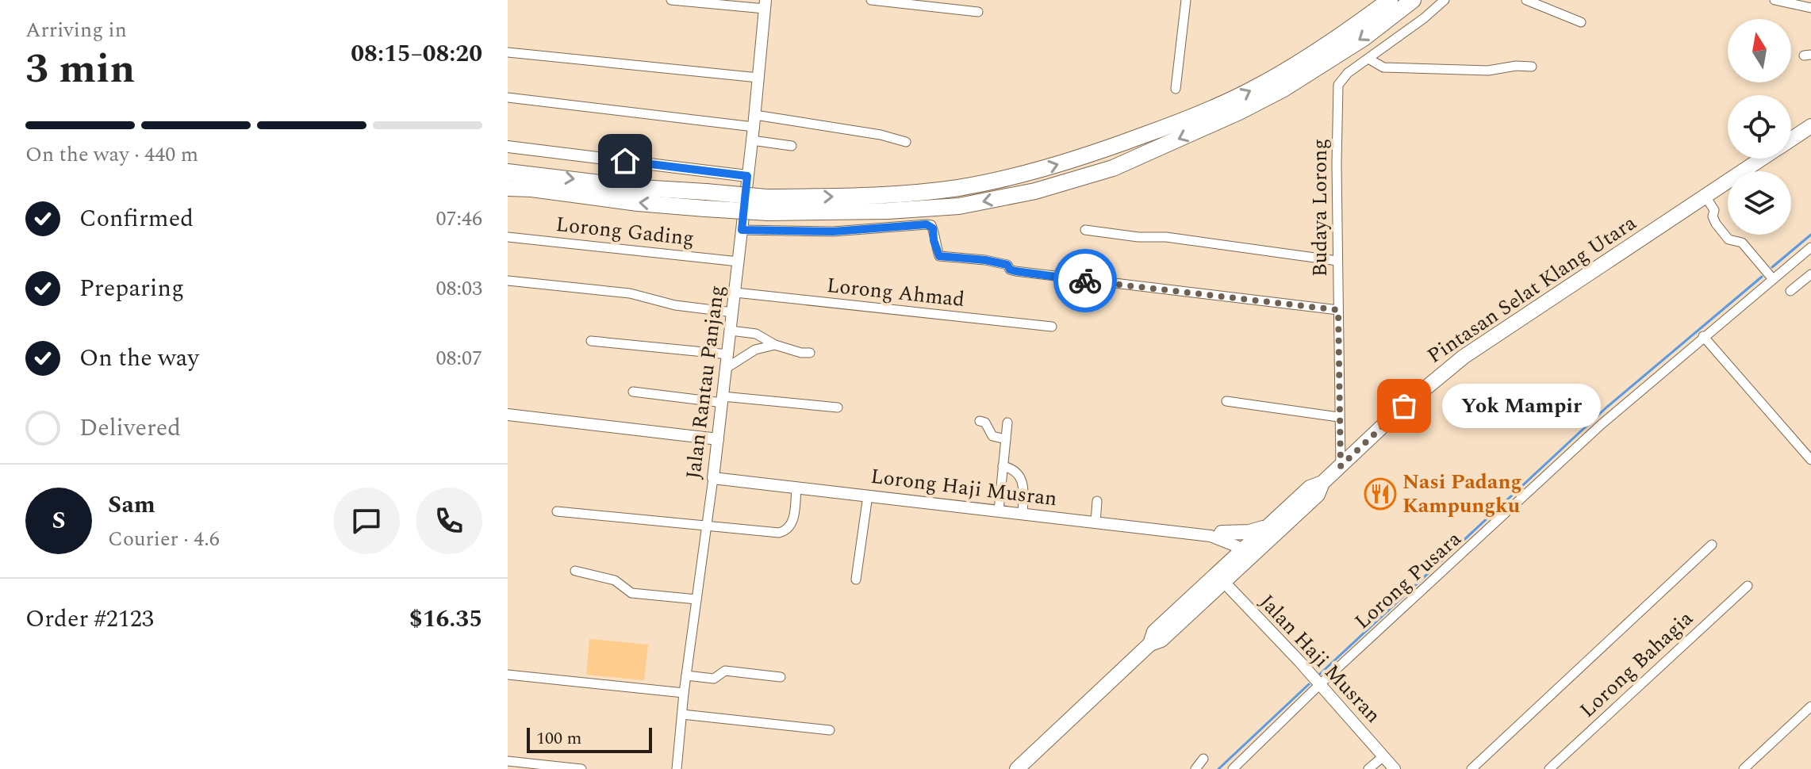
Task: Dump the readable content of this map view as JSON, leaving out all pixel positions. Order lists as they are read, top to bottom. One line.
{"streets":{"highway":["Pintasan Selat Klang Utara"],"street":["Budaya Lorong","Lorong Gading","Lorong Ahmad","Jalan Rantau Panjang","Lorong Haji Musran","Lorong Pusara","Jalan Haji Musran","Lorong Bahagia"]},"crossings":[["Budaya Lorong","Pintasan Selat Klang Utara"],["Lorong Gading","Jalan Rantau Panjang"],["Pintasan Selat Klang Utara","Lorong Haji Musran"],["Pintasan Selat Klang Utara","Jalan Haji Musran"],["Lorong Ahmad","Jalan Rantau Panjang"],["Jalan Rantau Panjang","Lorong Haji Musran"],["Lorong Pusara","Jalan Haji Musran"]],"places":{"other":["Yok Mampir"],"restaurant":["Nasi Padang Kampungku"]},"scale_bar":"100 m","north":"top","page":{"heading":["3 min","Arriving in","08:15–08:20"],"panel":["Sam","Courier · 4.6","Order #2123","$16.35"],"bar":"On the way · 440 m","list":[["Confirmed","07:46"],["Preparing","08:03"],["On the way","08:07"],"Delivered"],"bubble":"Yok Mampir","round":"S","scale":"100 m"}}
